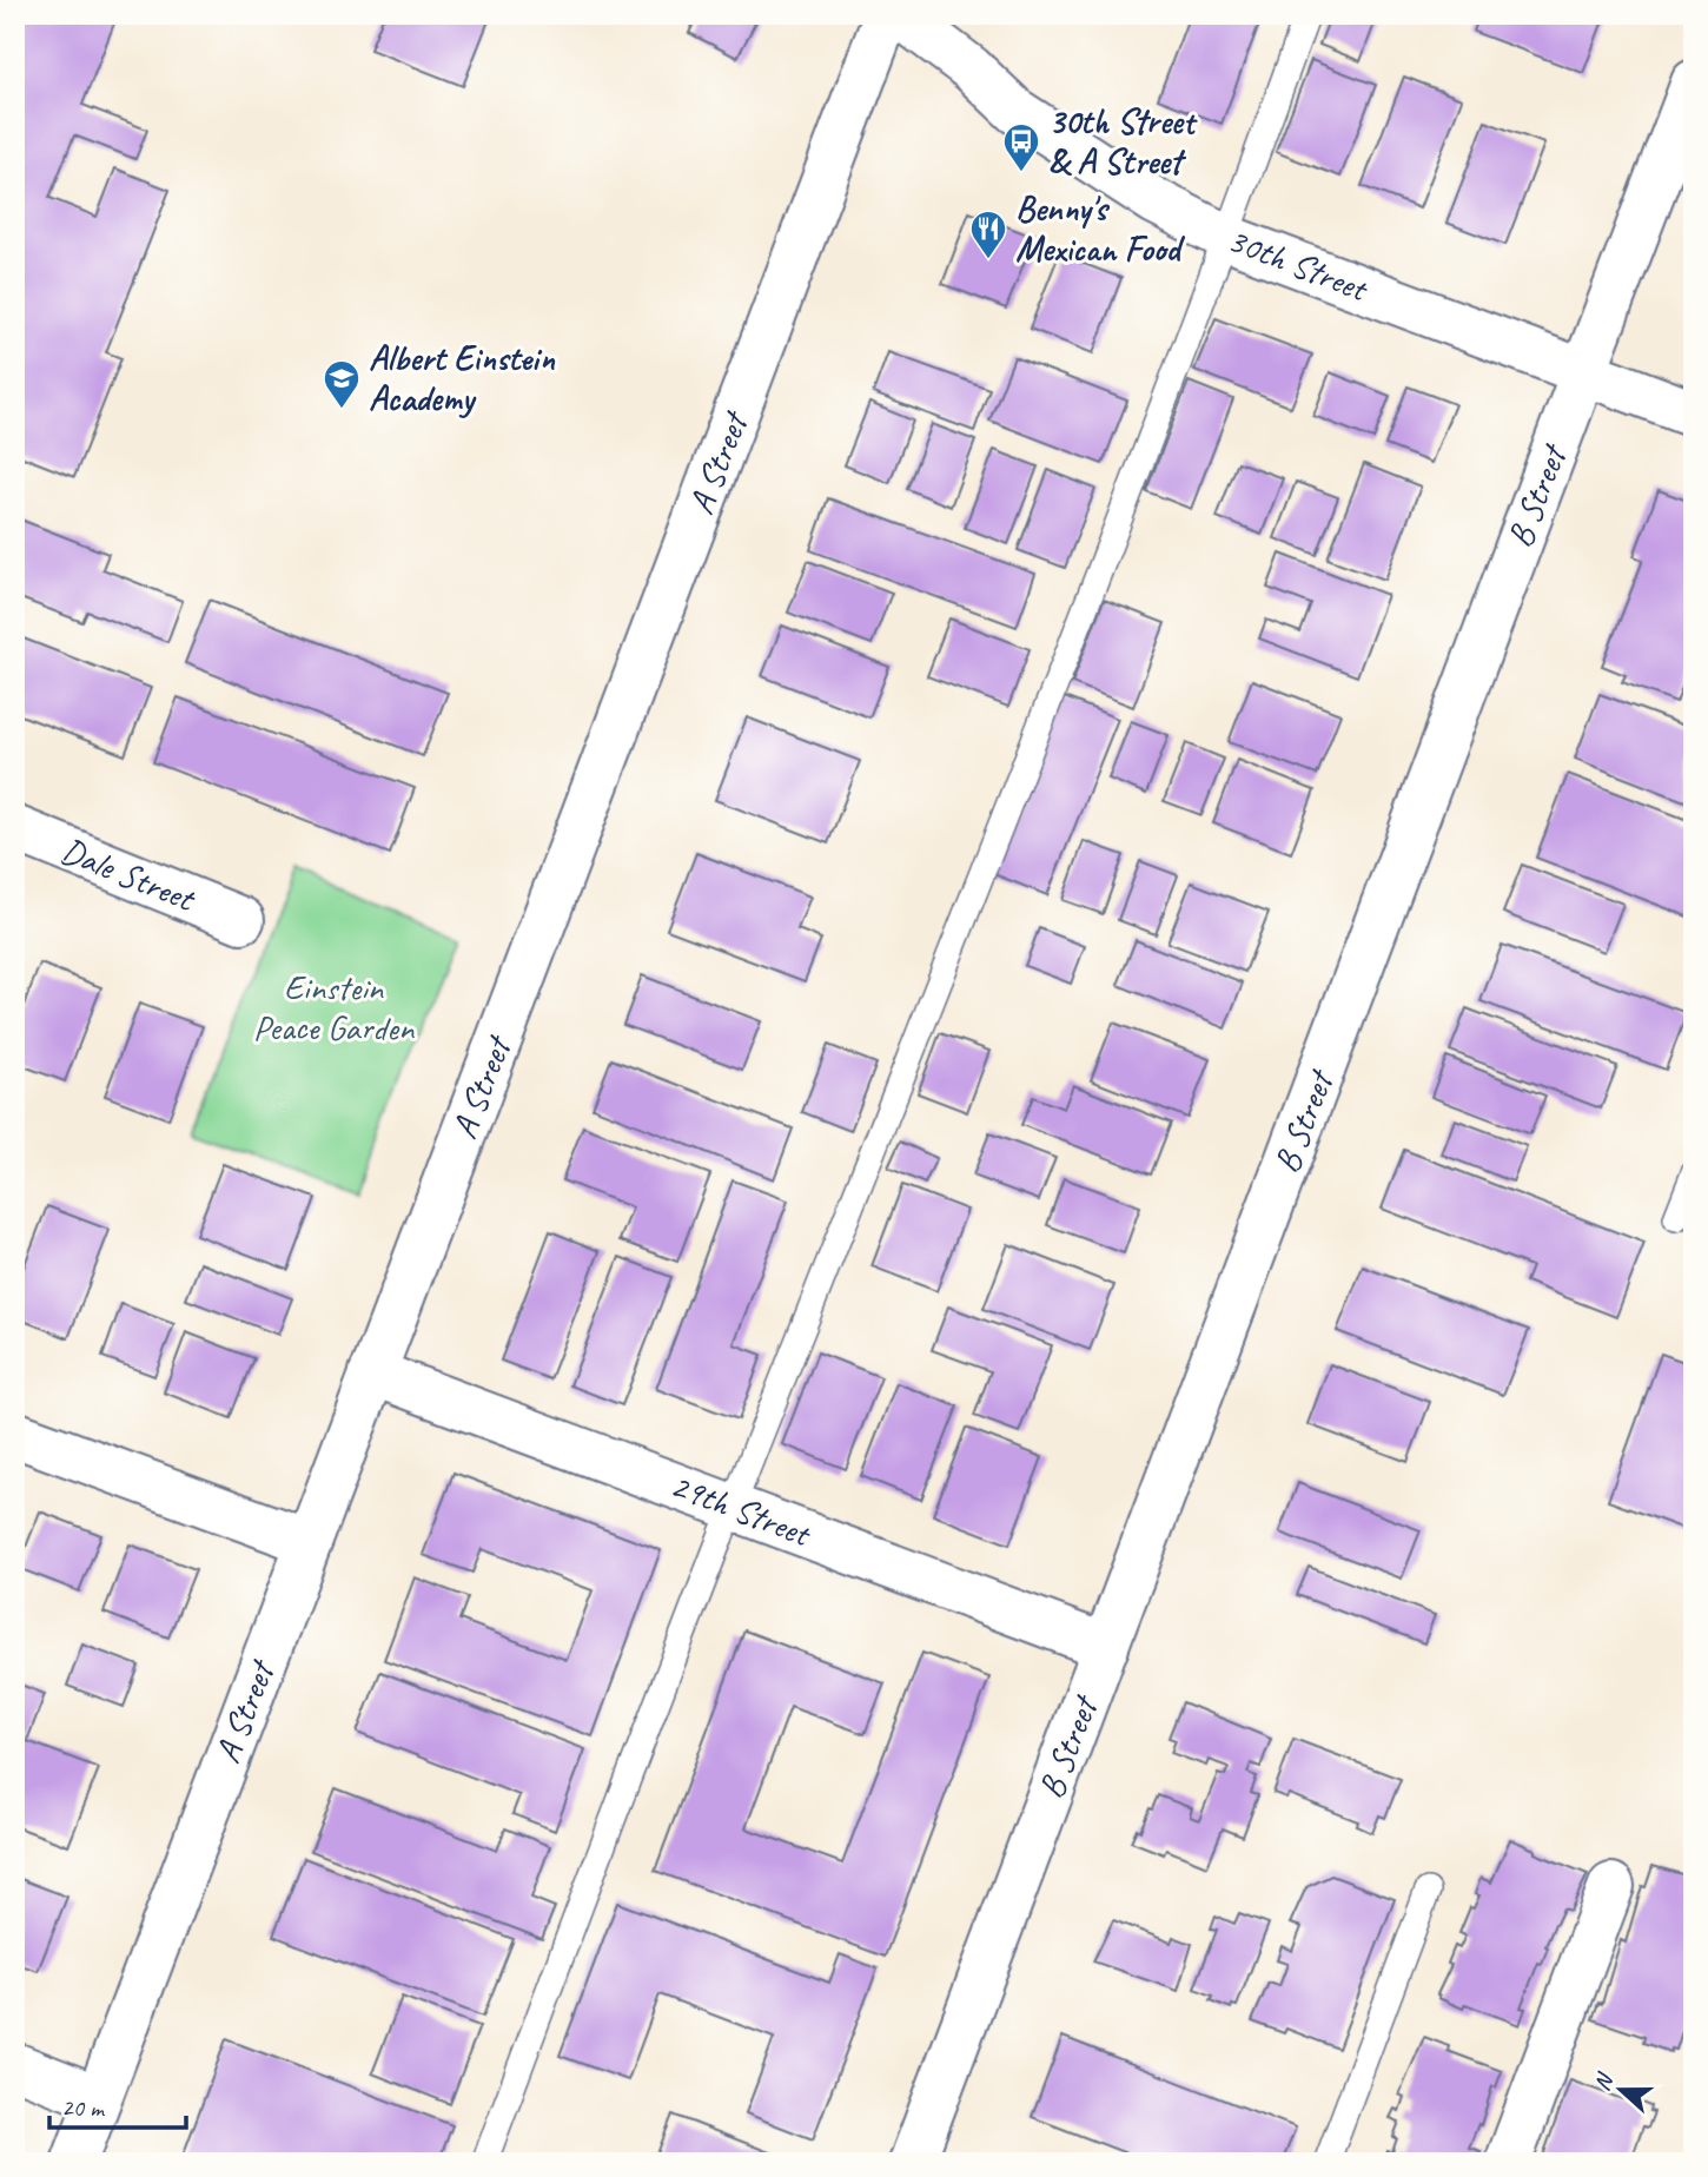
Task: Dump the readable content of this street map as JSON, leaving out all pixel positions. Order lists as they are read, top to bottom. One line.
{"streets":{"street":["30th Street","A Street","B Street","Dale Street","29th Street"]},"crossings":[["30th Street","B Street"],["A Street","29th Street"],["B Street","29th Street"]],"parks":["Einstein Peace Garden"],"places":{"bus stop":["30th Street & A Street"],"restaurant":["Benny's Mexican Food"],"school or university":["Albert Einstein Academy"]},"scale_bar":"20 m","north":"left"}
